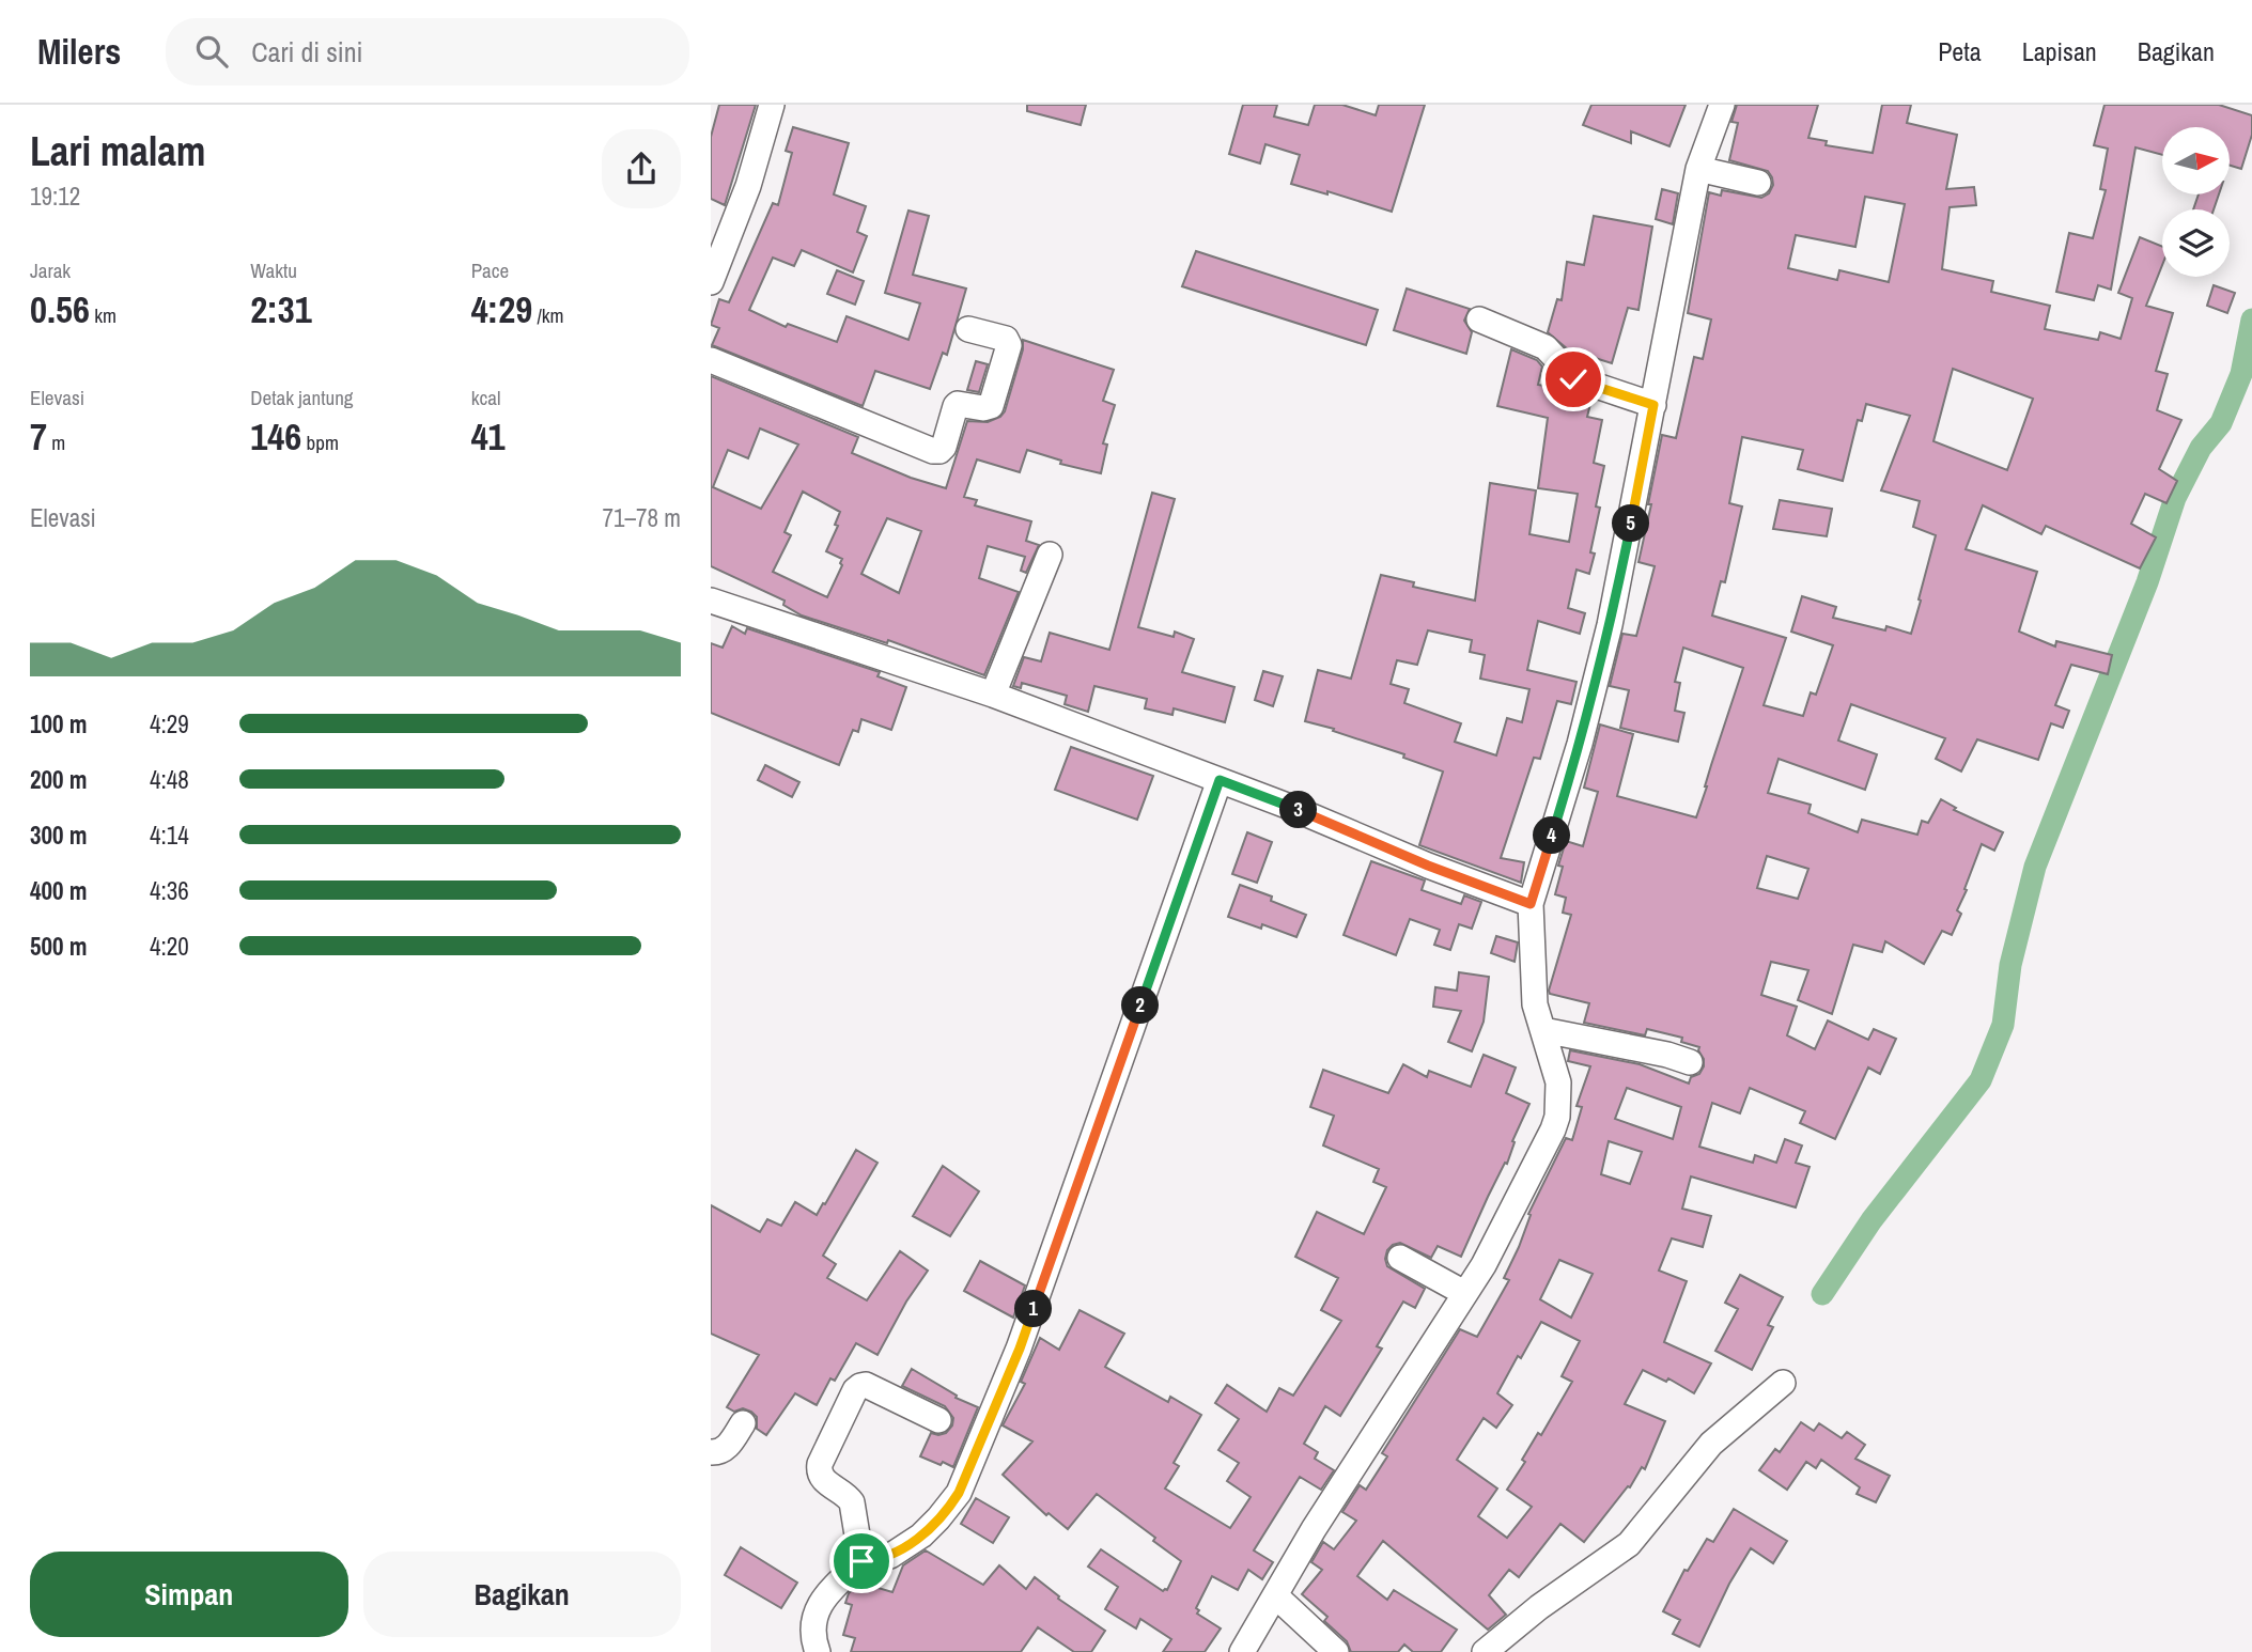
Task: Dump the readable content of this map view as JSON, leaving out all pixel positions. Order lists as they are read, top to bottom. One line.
{"north":"right","page":{"header":"Milers","search":"Cari di sini","nav":["Peta","Lapisan","Bagikan"],"heading":["Lari malam","19:12"],"stats":[["Jarak","0.56 km"],["Waktu","2:31"],["Pace","4:29 /km"],["Elevasi","7 m"],["Detak jantung","146 bpm"],["kcal","41"]],"chart":["Elevasi","71–78 m"],"pins":["5","3","4","2","1"],"list":[{"name":"100 m","note":"4:29"},{"name":"200 m","note":"4:48"},{"name":"300 m","note":"4:14"},{"name":"400 m","note":"4:36"},{"name":"500 m","note":"4:20"}],"buttons":["Simpan","Bagikan"]}}
